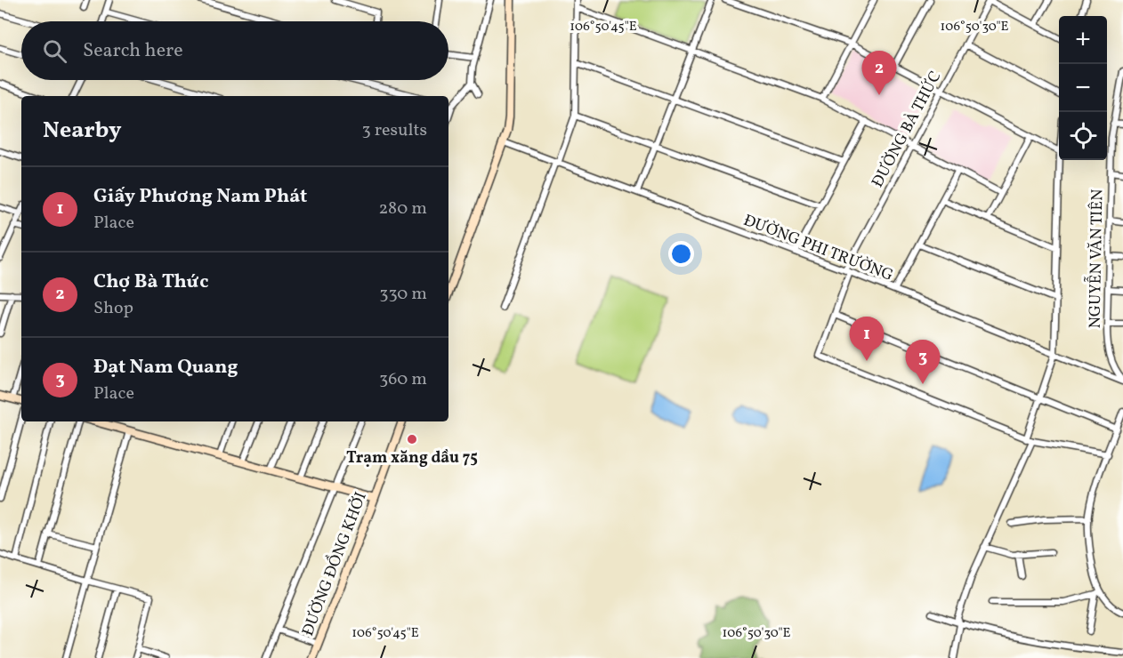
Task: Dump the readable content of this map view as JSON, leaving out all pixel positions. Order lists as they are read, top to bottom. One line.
{"streets":{"main road":["ĐƯỜNG ĐỒNG KHỞI"],"street":["ĐƯỜNG BÀ THỨC","ĐƯỜNG PHI TRƯỜNG","NGUYỄN VĂN TIÊN"]},"crossings":[["ĐƯỜNG BÀ THỨC","ĐƯỜNG PHI TRƯỜNG"],["ĐƯỜNG PHI TRƯỜNG","NGUYỄN VĂN TIÊN"]],"places":["Trạm xăng dầu 75"],"page":{"map_buttons":["+","−"],"search":"Search here","pins":["2","1","3"],"heading":["Nearby","3 results"],"list":[{"mark":"1","name":"Giấy Phương Nam Phát","note":"Place","value":"280 m"},{"mark":"2","name":"Chợ Bà Thức","note":"Shop","value":"330 m"},{"mark":"3","name":"Đạt Nam Quang","note":"Place","value":"360 m"}]},"coordinates":["106°50'45\"E","106°50'30\"E"]}
